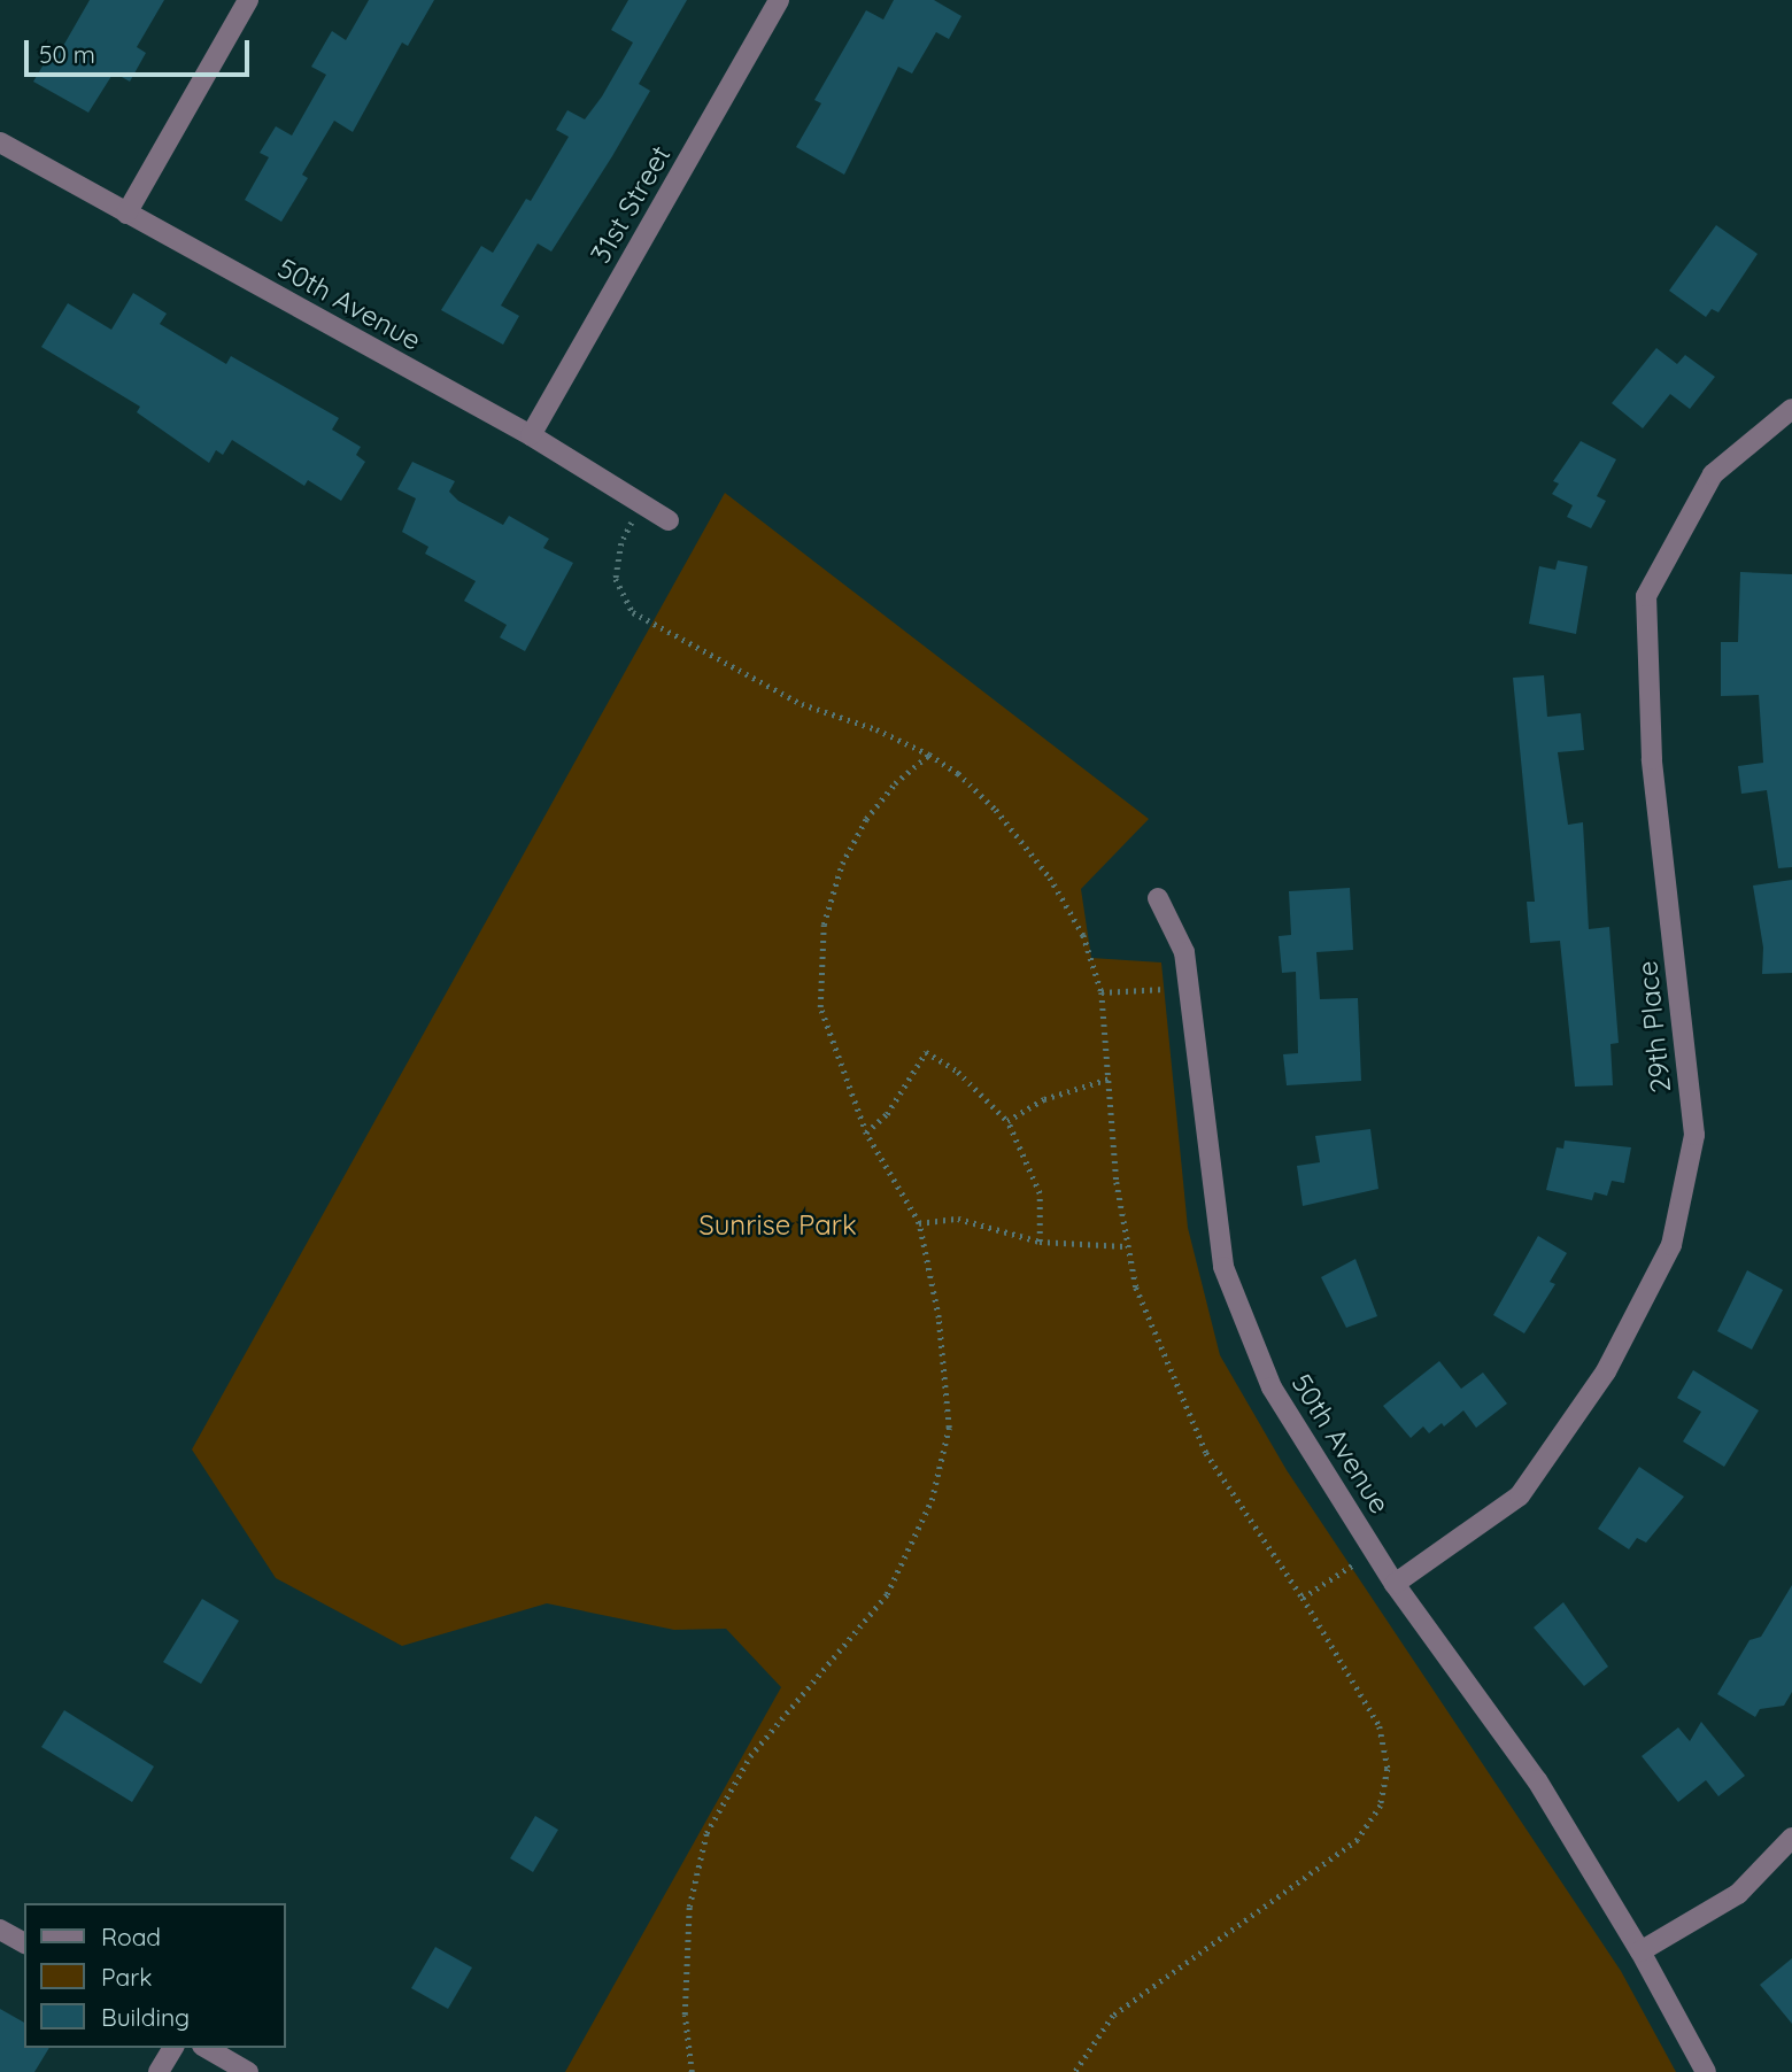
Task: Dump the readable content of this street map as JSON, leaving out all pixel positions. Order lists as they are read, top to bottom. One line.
{"streets":{"street":["31st Street","50th Avenue","29th Place"]},"crossings":[["31st Street","50th Avenue"],["50th Avenue","29th Place"]],"parks":["Sunrise Park"],"legend":["Road","Park","Building"],"scale_bar":"50 m"}
